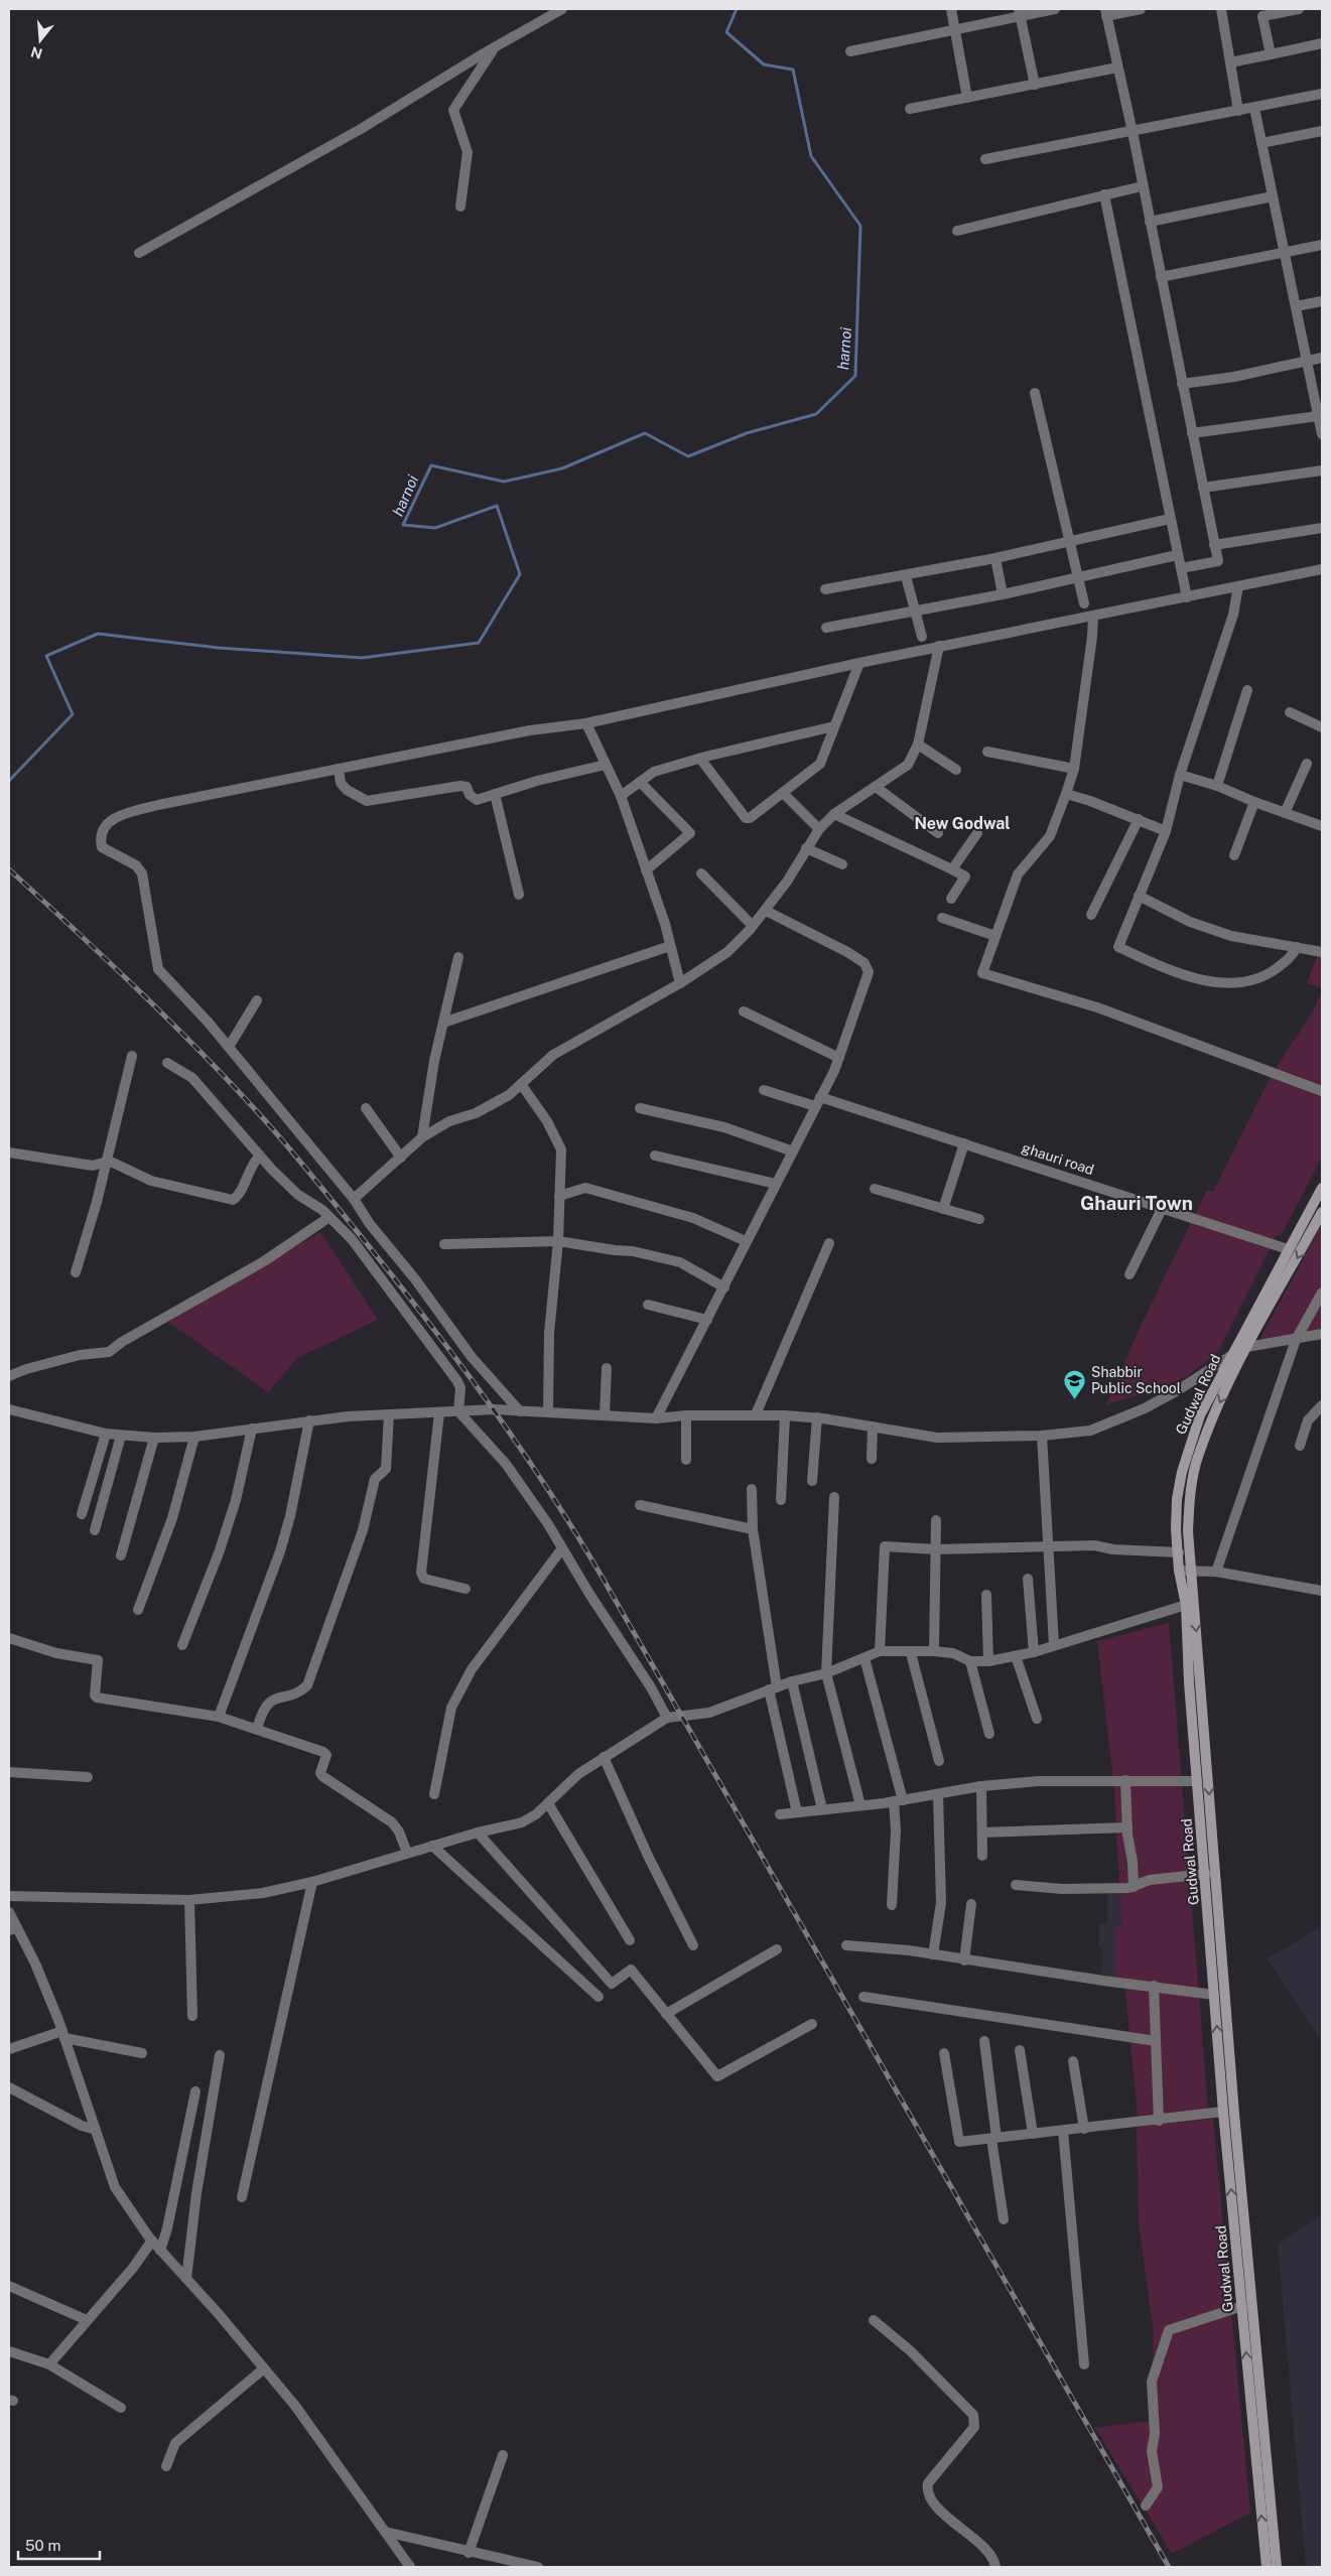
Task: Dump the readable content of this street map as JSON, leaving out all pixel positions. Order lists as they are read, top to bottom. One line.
{"streets":{"main road":["Gudwal Road"],"street":["ghauri road"]},"crossings":[["ghauri road","Gudwal Road"]],"districts":["New Godwal","Ghauri Town"],"water":["harnoi"],"places":{"school or university":["Shabbir Public School"]},"scale_bar":"50 m","north":"bottom"}
